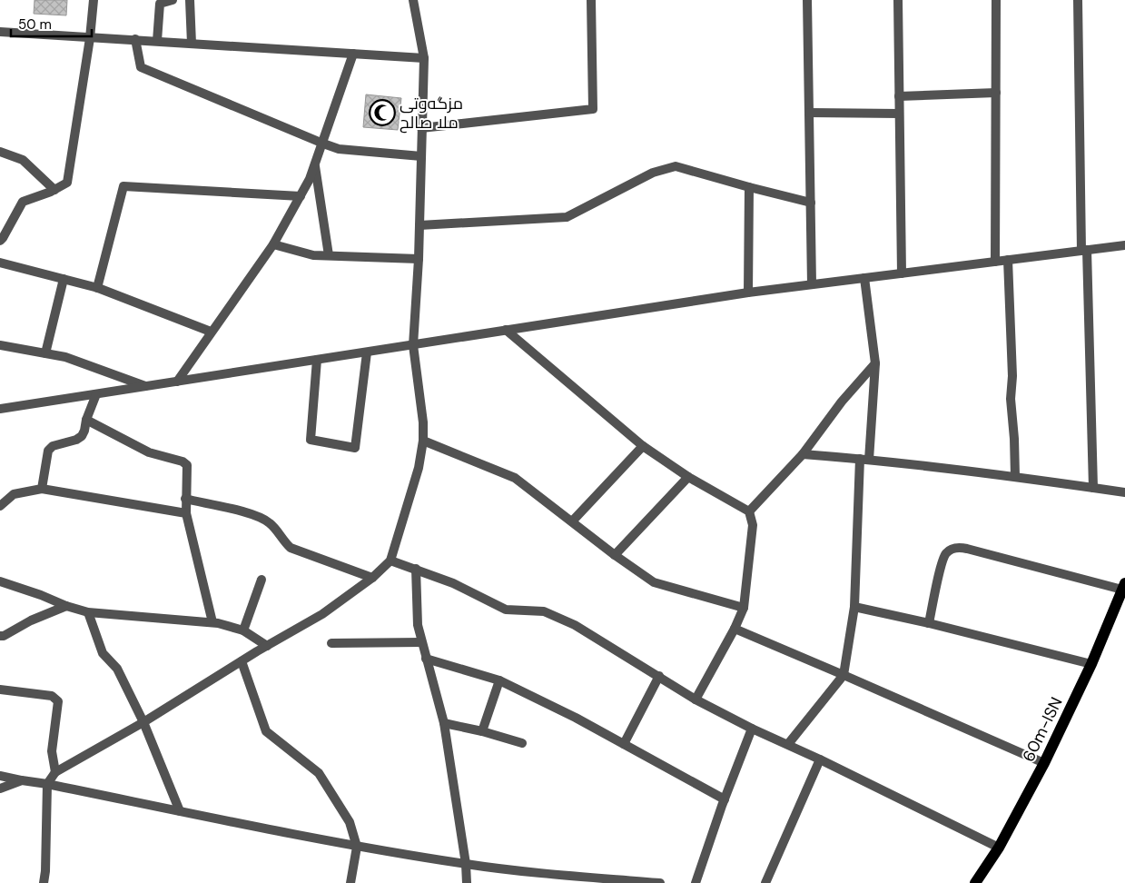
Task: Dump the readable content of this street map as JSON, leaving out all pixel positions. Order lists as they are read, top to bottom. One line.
{"streets":{"main road":["60m-ISN"]},"places":{"mosque":["مزگه‌وتی ملا صالح"]},"scale_bar":"50 m"}
